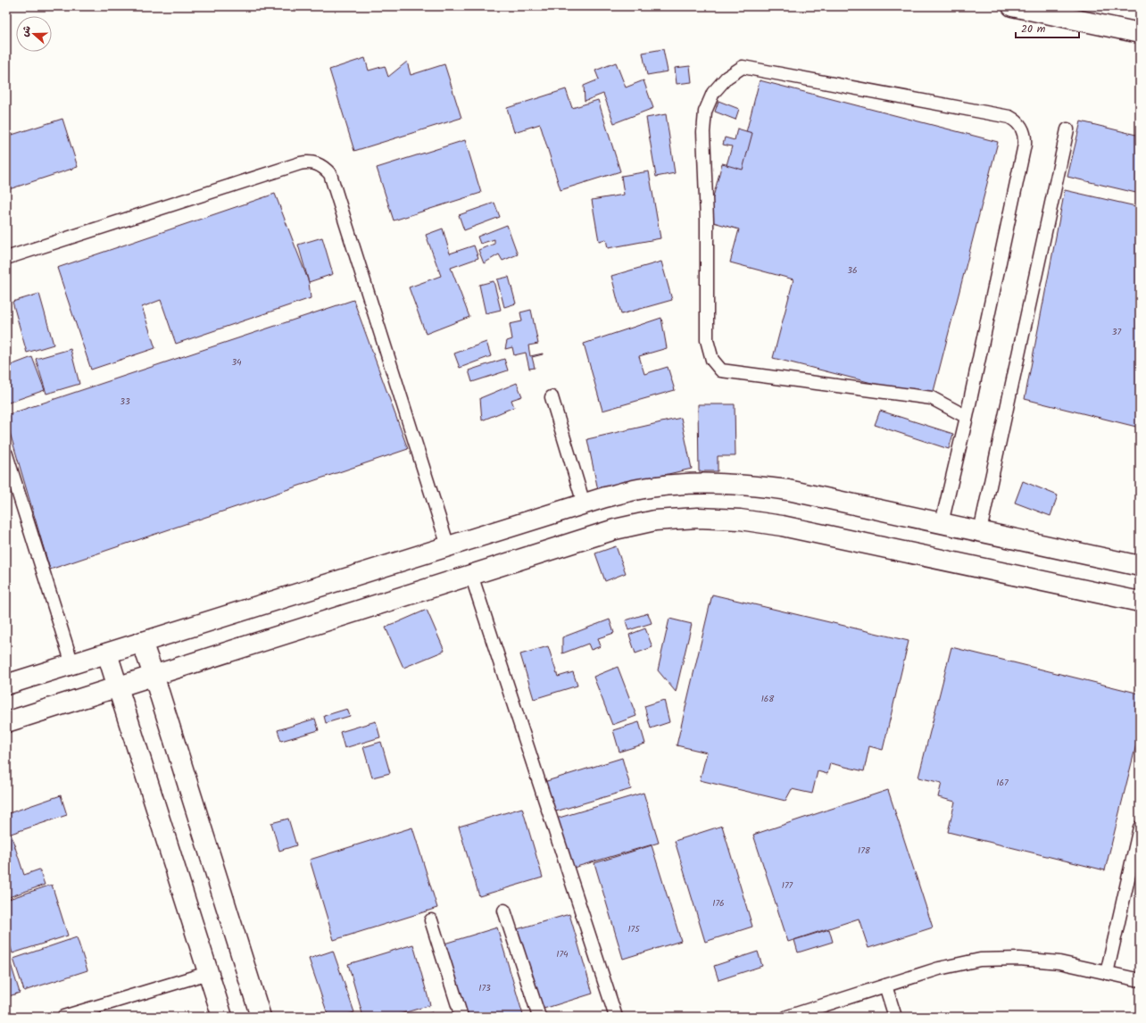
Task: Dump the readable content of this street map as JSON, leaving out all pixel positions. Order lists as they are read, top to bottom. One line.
{"house_numbers":["36","37","34","33","168","167","178","177","176","175","174","173"],"scale_bar":"20 m","north":"left"}
